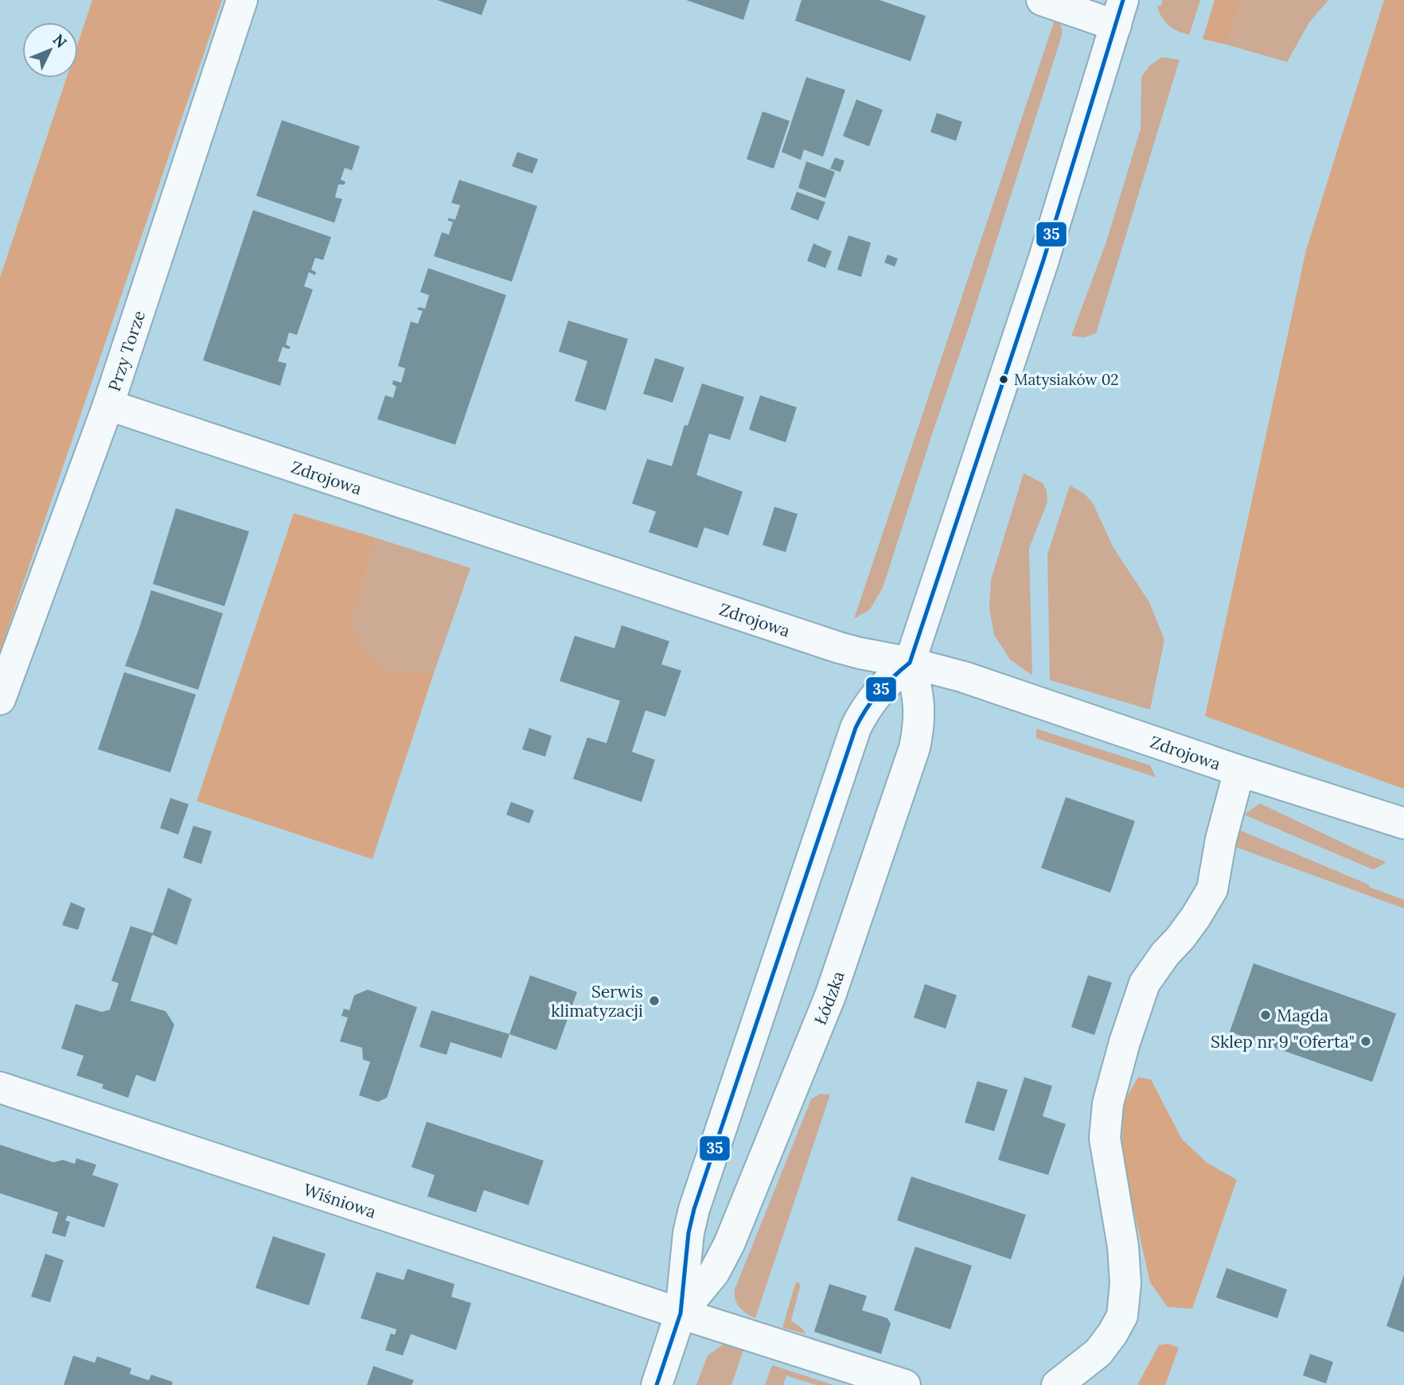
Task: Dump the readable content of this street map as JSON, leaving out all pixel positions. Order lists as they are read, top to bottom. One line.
{"streets":{"street":["Przy Torze","Zdrojowa","Łódzka","Wiśniowa"]},"crossings":[["Przy Torze","Zdrojowa"],["Zdrojowa","Łódzka"],["Łódzka","Wiśniowa"]],"places":["Matysiaków 02","Serwis klimatyzacji","Magda","Sklep nr 9 \"Oferta\""],"lines":["transit line 35"],"north":"top right"}
